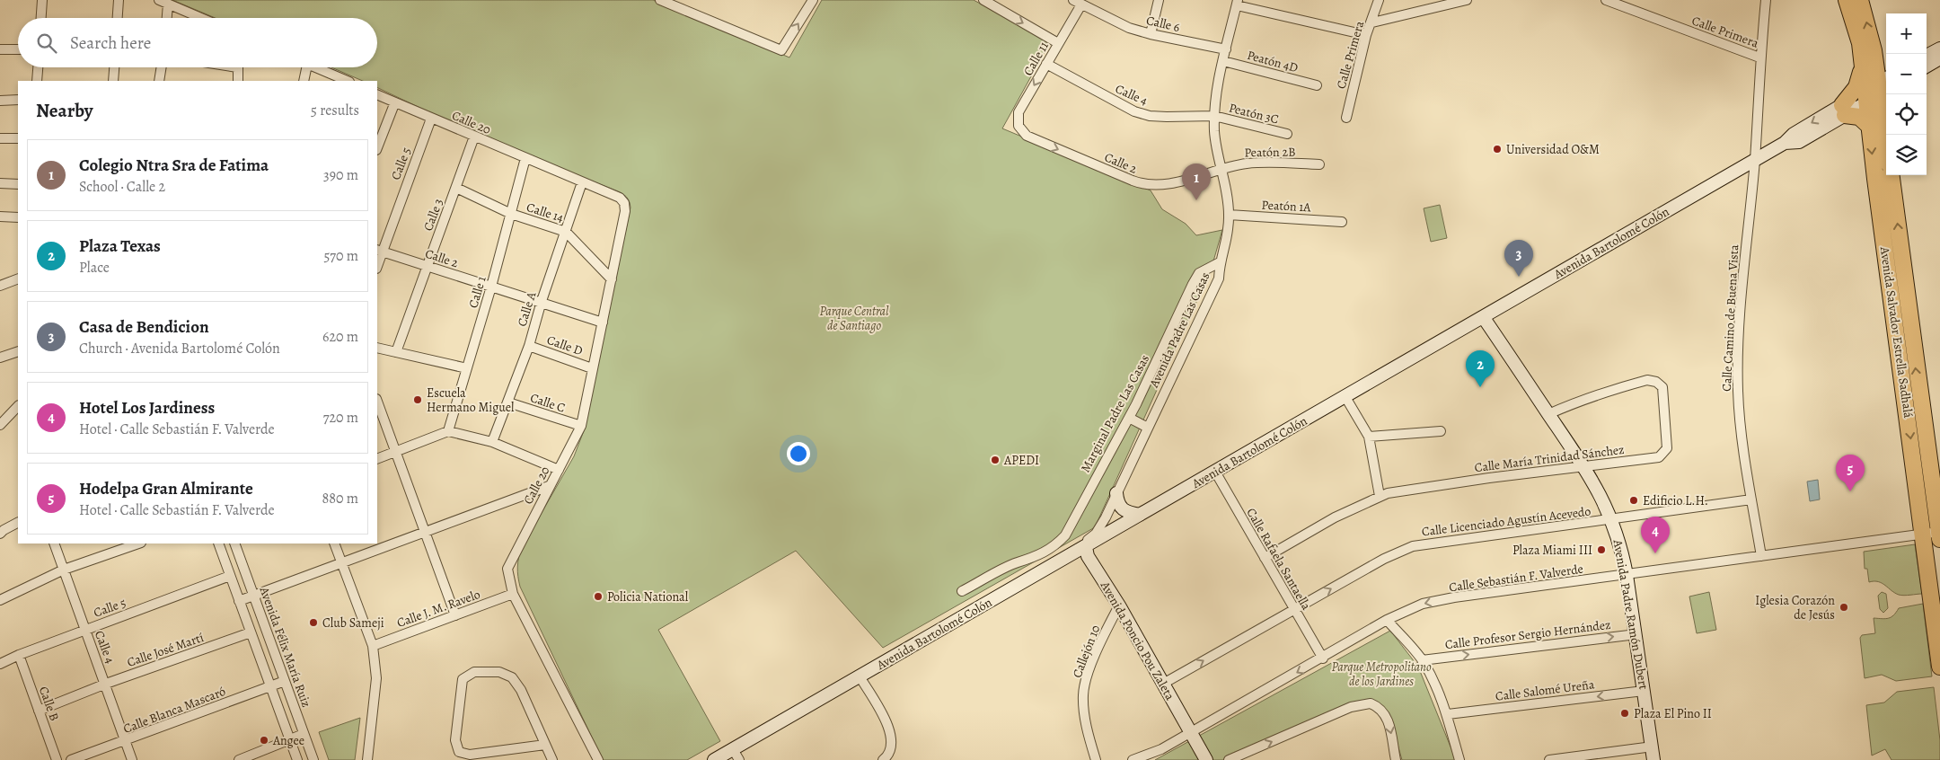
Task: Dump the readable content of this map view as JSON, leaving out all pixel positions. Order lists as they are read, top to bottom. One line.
{"streets":{"highway":["Avenida Salvador Estrella Sadhalá"],"main road":["Avenida Bartolomé Colón","Avenida Padre Ramón Dubert","Avenida Poncio Pou Zaleta"],"street":["Calle 6","Calle Primera","Calle 11","Peatón 4D","Calle 4","Peatón 3C","Calle 20","Peatón 2B","Calle 2","Calle 5","Peatón 1A","Calle 14","Calle 3","Calle 1","Calle A","Calle Camino de Buena Vista","Avenida Padre Las Casas","Calle D","Calle C","Marginal Padre Las Casas","Calle María Trinidad Sánchez","Calle Licenciado Agustín Acevedo","Calle Rafaela Santaella","Calle Sebastián F. Valverde","Calle J. M. Ravelo","Calle Profesor Sergio Hernández","Avenida Félix María Ruiz","Calle José Martí","Callejón 10","Calle Salomé Ureña","Calle B","Calle Blanca Mascaró"]},"crossings":[["Calle 6","Calle 11"],["Calle 6","Avenida Padre Las Casas"],["Calle Primera","Calle Camino de Buena Vista"],["Calle 11","Calle 4"],["Calle 11","Calle 2"],["Peatón 4D","Avenida Padre Las Casas"],["Calle 4","Peatón 3C"],["Calle 4","Calle 5"],["Calle 4","Avenida Padre Las Casas"],["Calle 4","Calle José Martí"],["Calle 4","Calle Blanca Mascaró"],["Peatón 3C","Avenida Padre Las Casas"],["Calle 20","Calle 2"],["Calle 20","Calle 5"],["Calle 20","Calle 14"],["Calle 20","Calle 3"],["Calle 20","Calle 1"],["Calle 20","Calle A"],["Calle 20","Calle D"],["Calle 20","Calle C"],["Calle 20","Calle J. M. Ravelo"],["Peatón 2B","Calle 2"],["Peatón 2B","Avenida Padre Las Casas"],["Calle 2","Calle 5"],["Calle 2","Calle 3"],["Calle 2","Calle 1"],["Calle 2","Calle A"],["Calle 2","Avenida Padre Las Casas"],["Calle 5","Calle B"],["Peatón 1A","Avenida Padre Las Casas"],["Calle 14","Calle 3"],["Calle 14","Calle 1"],["Calle 14","Calle A"],["Avenida Bartolomé Colón","Calle Camino de Buena Vista"],["Avenida Bartolomé Colón","Avenida Padre Las Casas"],["Avenida Bartolomé Colón","Avenida Salvador Estrella Sadhalá"],["Avenida Bartolomé Colón","Calle Rafaela Santaella"],["Avenida Bartolomé Colón","Avenida Padre Ramón Dubert"],["Avenida Bartolomé Colón","Avenida Poncio Pou Zaleta"],["Calle A","Calle D"],["Calle A","Calle C"],["Calle Camino de Buena Vista","Calle Licenciado Agustín Acevedo"],["Calle Camino de Buena Vista","Calle Sebastián F. Valverde"],["Avenida Padre Las Casas","Marginal Padre Las Casas"],["Avenida Padre Las Casas","Avenida Poncio Pou Zaleta"],["Avenida Salvador Estrella Sadhalá","Calle Sebastián F. Valverde"],["Calle María Trinidad Sánchez","Calle Rafaela Santaella"],["Calle María Trinidad Sánchez","Avenida Padre Ramón Dubert"],["Calle Licenciado Agustín Acevedo","Calle Rafaela Santaella"],["Calle Licenciado Agustín Acevedo","Avenida Padre Ramón Dubert"],["Calle Licenciado Agustín Acevedo","Avenida Poncio Pou Zaleta"],["Calle Rafaela Santaella","Calle Sebastián F. Valverde"],["Calle Sebastián F. Valverde","Avenida Padre Ramón Dubert"],["Calle Sebastián F. Valverde","Avenida Poncio Pou Zaleta"],["Avenida Padre Ramón Dubert","Calle Profesor Sergio Hernández"],["Avenida Padre Ramón Dubert","Calle Salomé Ureña"],["Avenida Poncio Pou Zaleta","Callejón 10"],["Avenida Félix María Ruiz","Calle Blanca Mascaró"],["Calle José Martí","Calle B"]],"one_way":["Calle 11","Calle 2","Calle Licenciado Agustín Acevedo","Calle Sebastián F. Valverde","Calle Profesor Sergio Hernández"],"parks":["Parque Central de Santiago","Parque Metropolitano de los Jardines"],"places":["Universidad O&M","Escuela Hermano Miguel","APEDI","Edificio L.H.","Plaza Miami III","Policia National","Iglesia Corazón de Jesús","Club Sameji","Plaza El Pino II","Angee"],"page":{"map_buttons":["+","−"],"search":"Search here","heading":["Nearby","5 results"],"list":[{"mark":"1","name":"Colegio Ntra Sra de Fatima","note":"School · Calle 2","value":"390 m"},{"mark":"2","name":"Plaza Texas","note":"Place","value":"570 m"},{"mark":"3","name":"Casa de Bendicion","note":"Church · Avenida Bartolomé Colón","value":"620 m"},{"mark":"4","name":"Hotel Los Jardiness","note":"Hotel · Calle Sebastián F. Valverde","value":"720 m"},{"mark":"5","name":"Hodelpa Gran Almirante","note":"Hotel · Calle Sebastián F. Valverde","value":"880 m"}],"pins":["1","3","2","5","4"]}}
